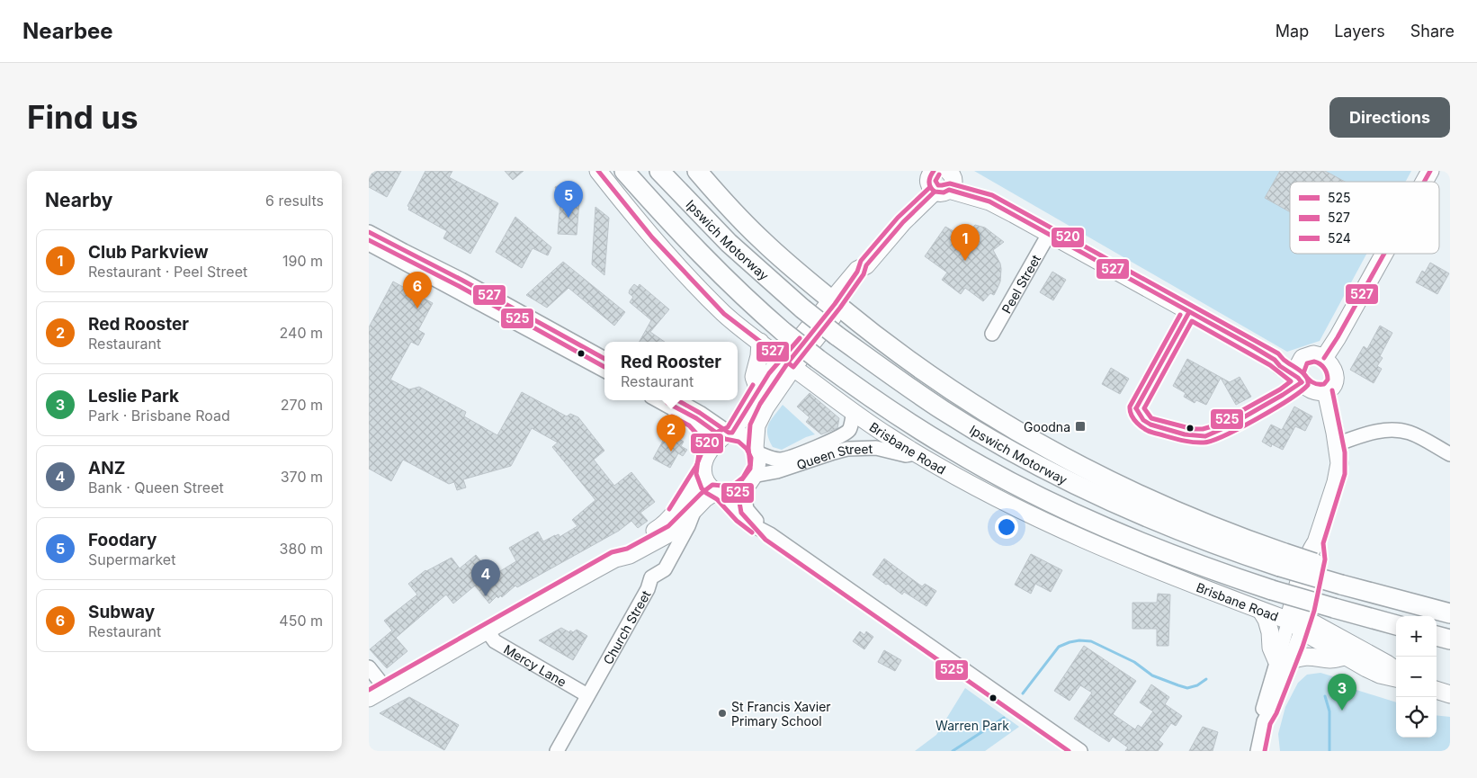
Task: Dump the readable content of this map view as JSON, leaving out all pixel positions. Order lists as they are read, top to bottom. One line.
{"streets":{"highway":["Ipswich Motorway"],"main road":["Brisbane Road"],"street":["Peel Street","Queen Street","Church Street","Mercy Lane"]},"crossings":[["Brisbane Road","Queen Street"],["Church Street","Mercy Lane"]],"parks":["Warren Park"],"places":{"transit":["Goodna"],"other":["St Francis Xavier Primary School"]},"lines":["transit line 527","transit line 520","transit line 525"],"legend":["525","527","524"],"page":{"header":"Nearbee","nav":["Map","Layers","Share"],"buttons":"Directions","title":"Find us","heading":["Nearby","6 results"],"pins":["5","1","6","2","4","3"],"list":[{"mark":"1","name":"Club Parkview","note":"Restaurant · Peel Street","value":"190 m"},{"mark":"2","name":"Red Rooster","note":"Restaurant","value":"240 m"},{"mark":"3","name":"Leslie Park","note":"Park · Brisbane Road","value":"270 m"},{"mark":"4","name":"ANZ","note":"Bank · Queen Street","value":"370 m"},{"mark":"5","name":"Foodary","note":"Supermarket","value":"380 m"},{"mark":"6","name":"Subway","note":"Restaurant","value":"450 m"}],"popup":["Red Rooster","Restaurant"],"map_buttons":["+","−"]}}
